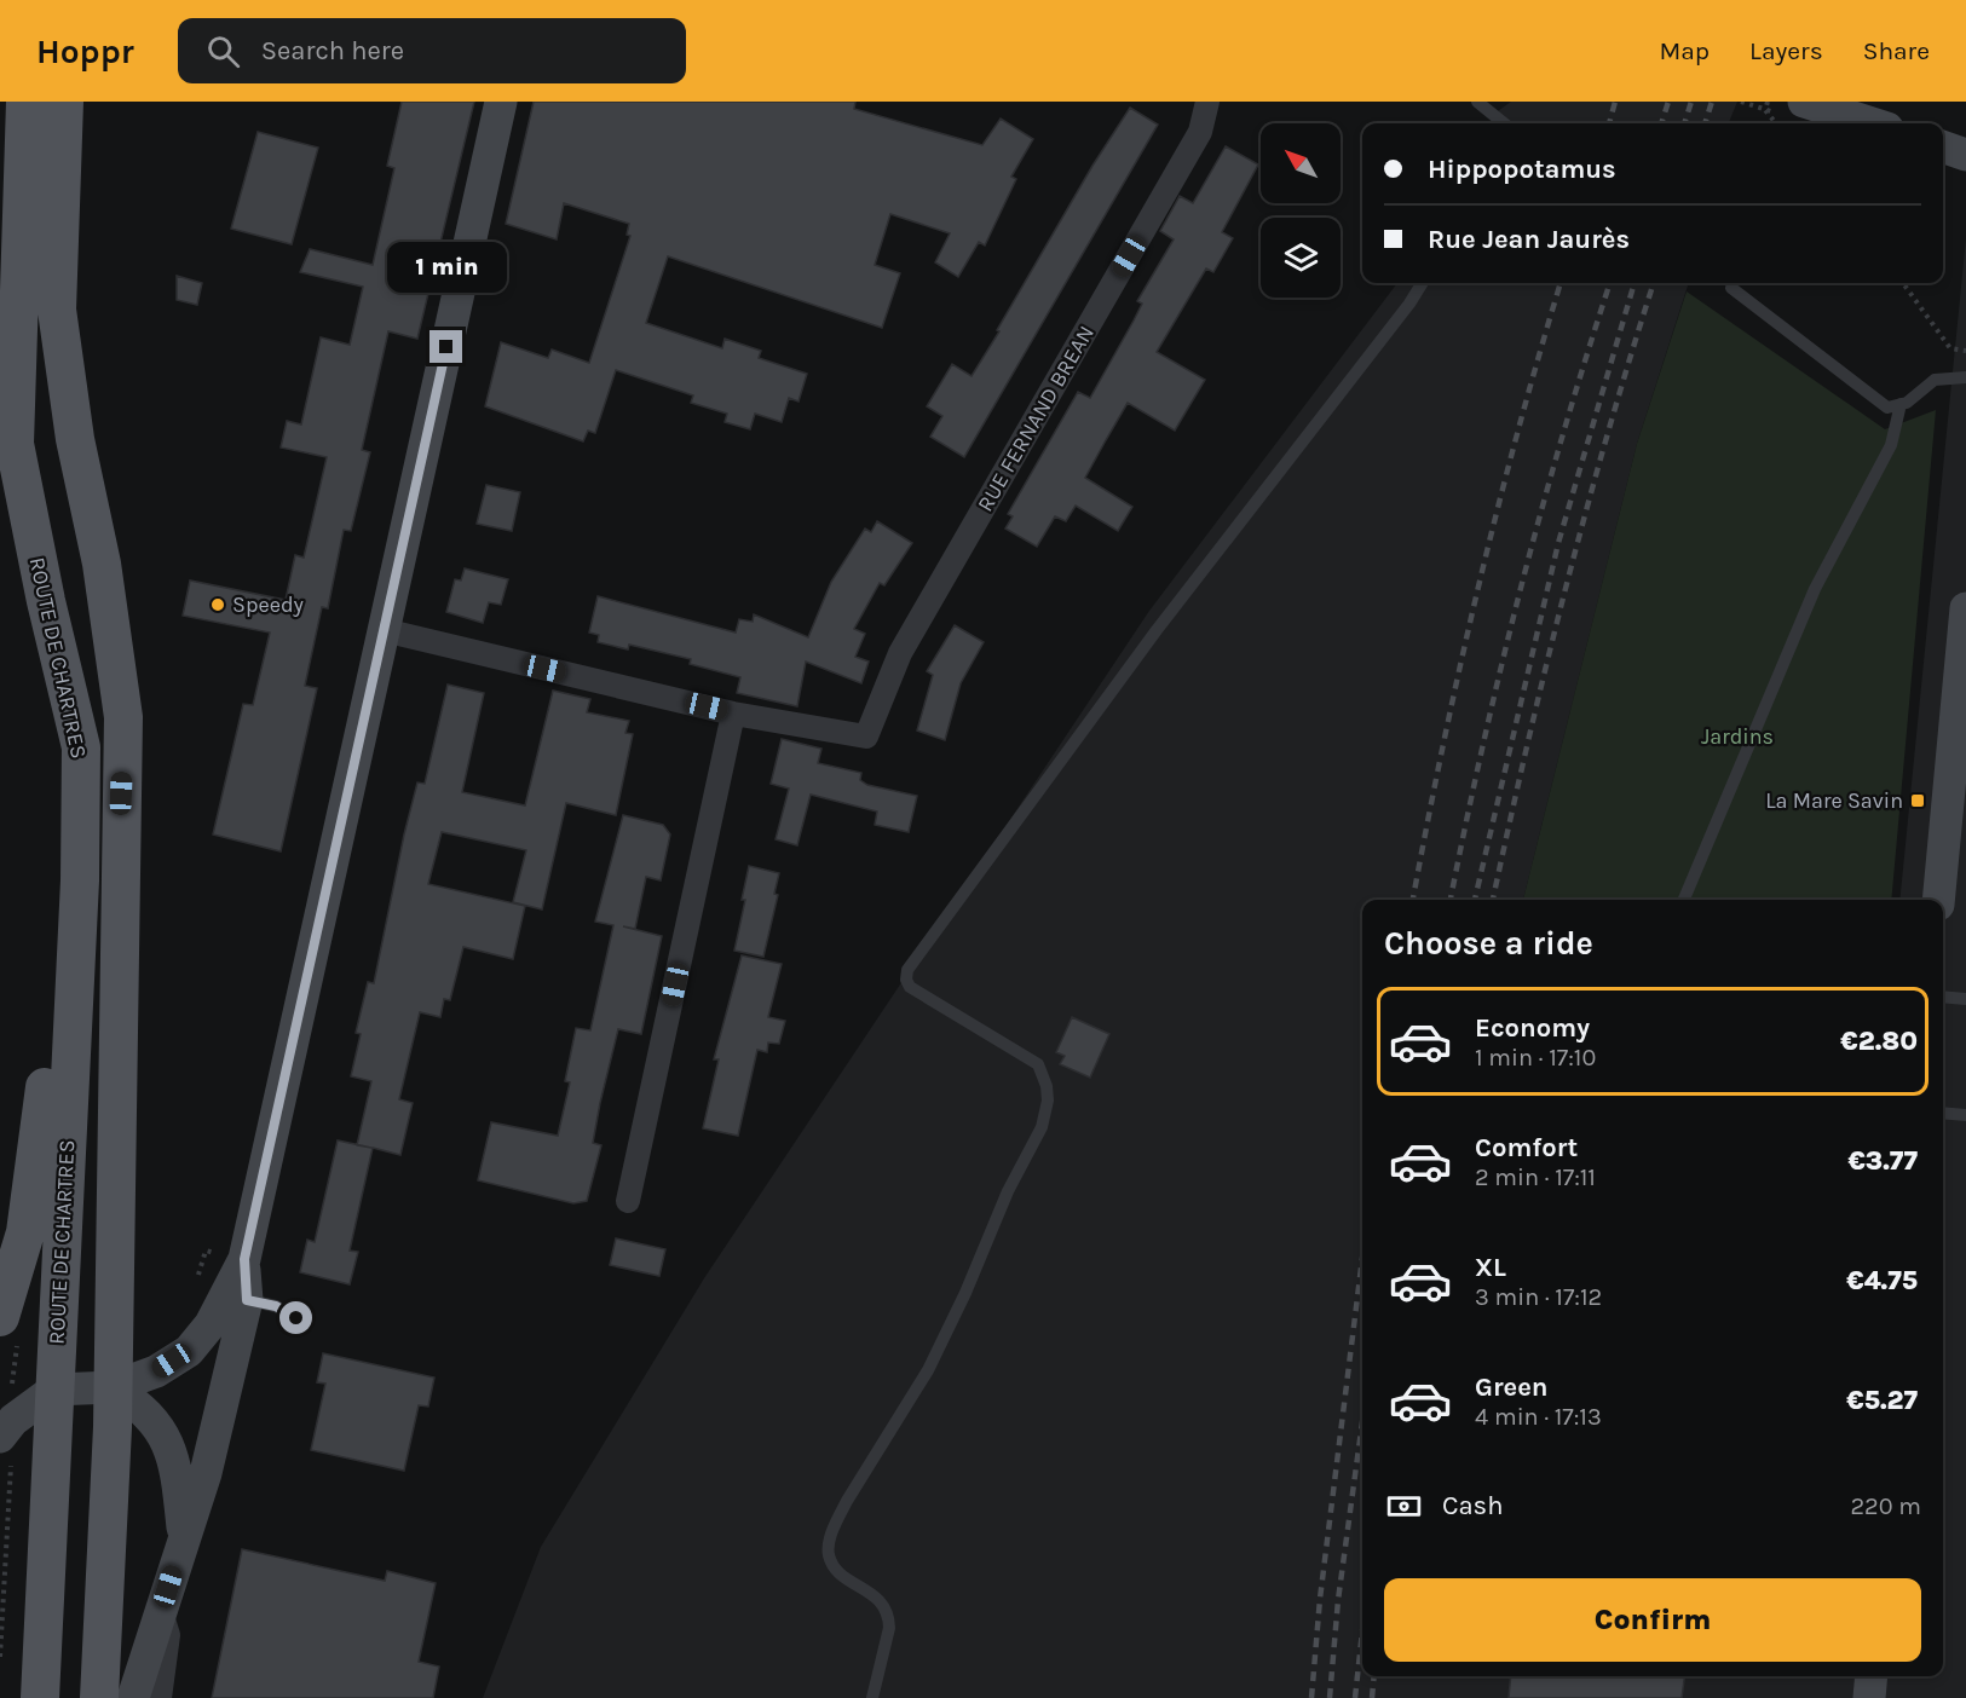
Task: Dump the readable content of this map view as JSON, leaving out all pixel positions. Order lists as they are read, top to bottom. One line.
{"streets":{"main road":["ROUTE DE CHARTRES"],"street":["RUE FERNAND BREAN"]},"parks":["Jardins"],"places":{"other":["Speedy"],"transit":["La Mare Savin"]},"north":"top left","page":{"header":"Hoppr","search":"Search here","nav":["Map","Layers","Share"],"banner":["Hippopotamus","Rue Jean Jaurès"],"bubble":"1 min","heading":"Choose a ride","list":[{"name":"Economy","note":"1 min · 17:10","value":"€2.80"},{"name":"Comfort","note":"2 min · 17:11","value":"€3.77"},{"name":"XL","note":"3 min · 17:12","value":"€4.75"},{"name":"Green","note":"4 min · 17:13","value":"€5.27"}],"pay":["Cash","220 m"],"buttons":"Confirm"}}
